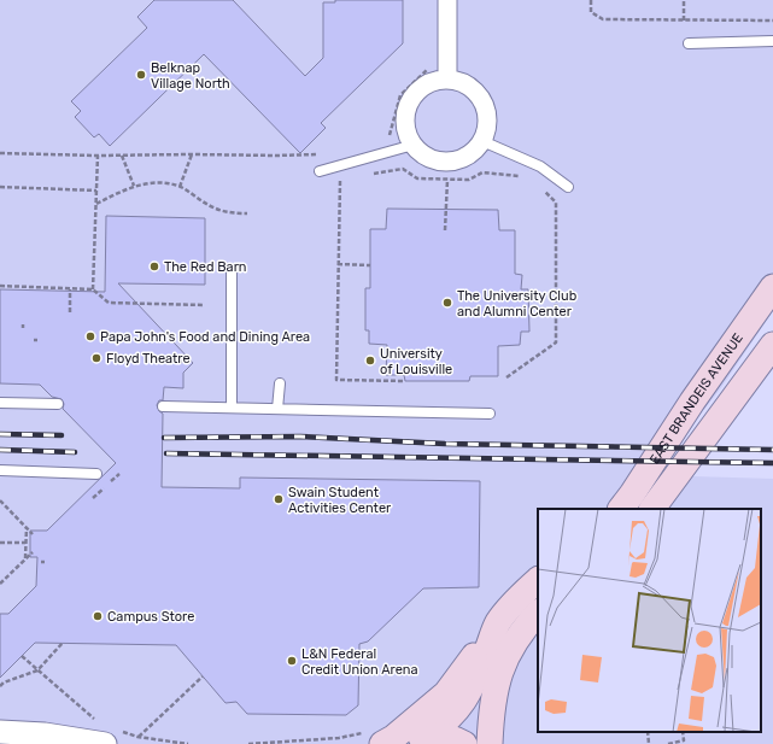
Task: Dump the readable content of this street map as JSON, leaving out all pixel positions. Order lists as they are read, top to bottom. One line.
{"streets":{"main road":["EAST BRANDEIS AVENUE"]},"places":["Belknap Village North","The Red Barn","The University Club and Alumni Center","Papa John's Food and Dining Area","Floyd Theatre","University of Louisville","Swain Student Activities Center","Campus Store","L&N Federal Credit Union Arena"]}
